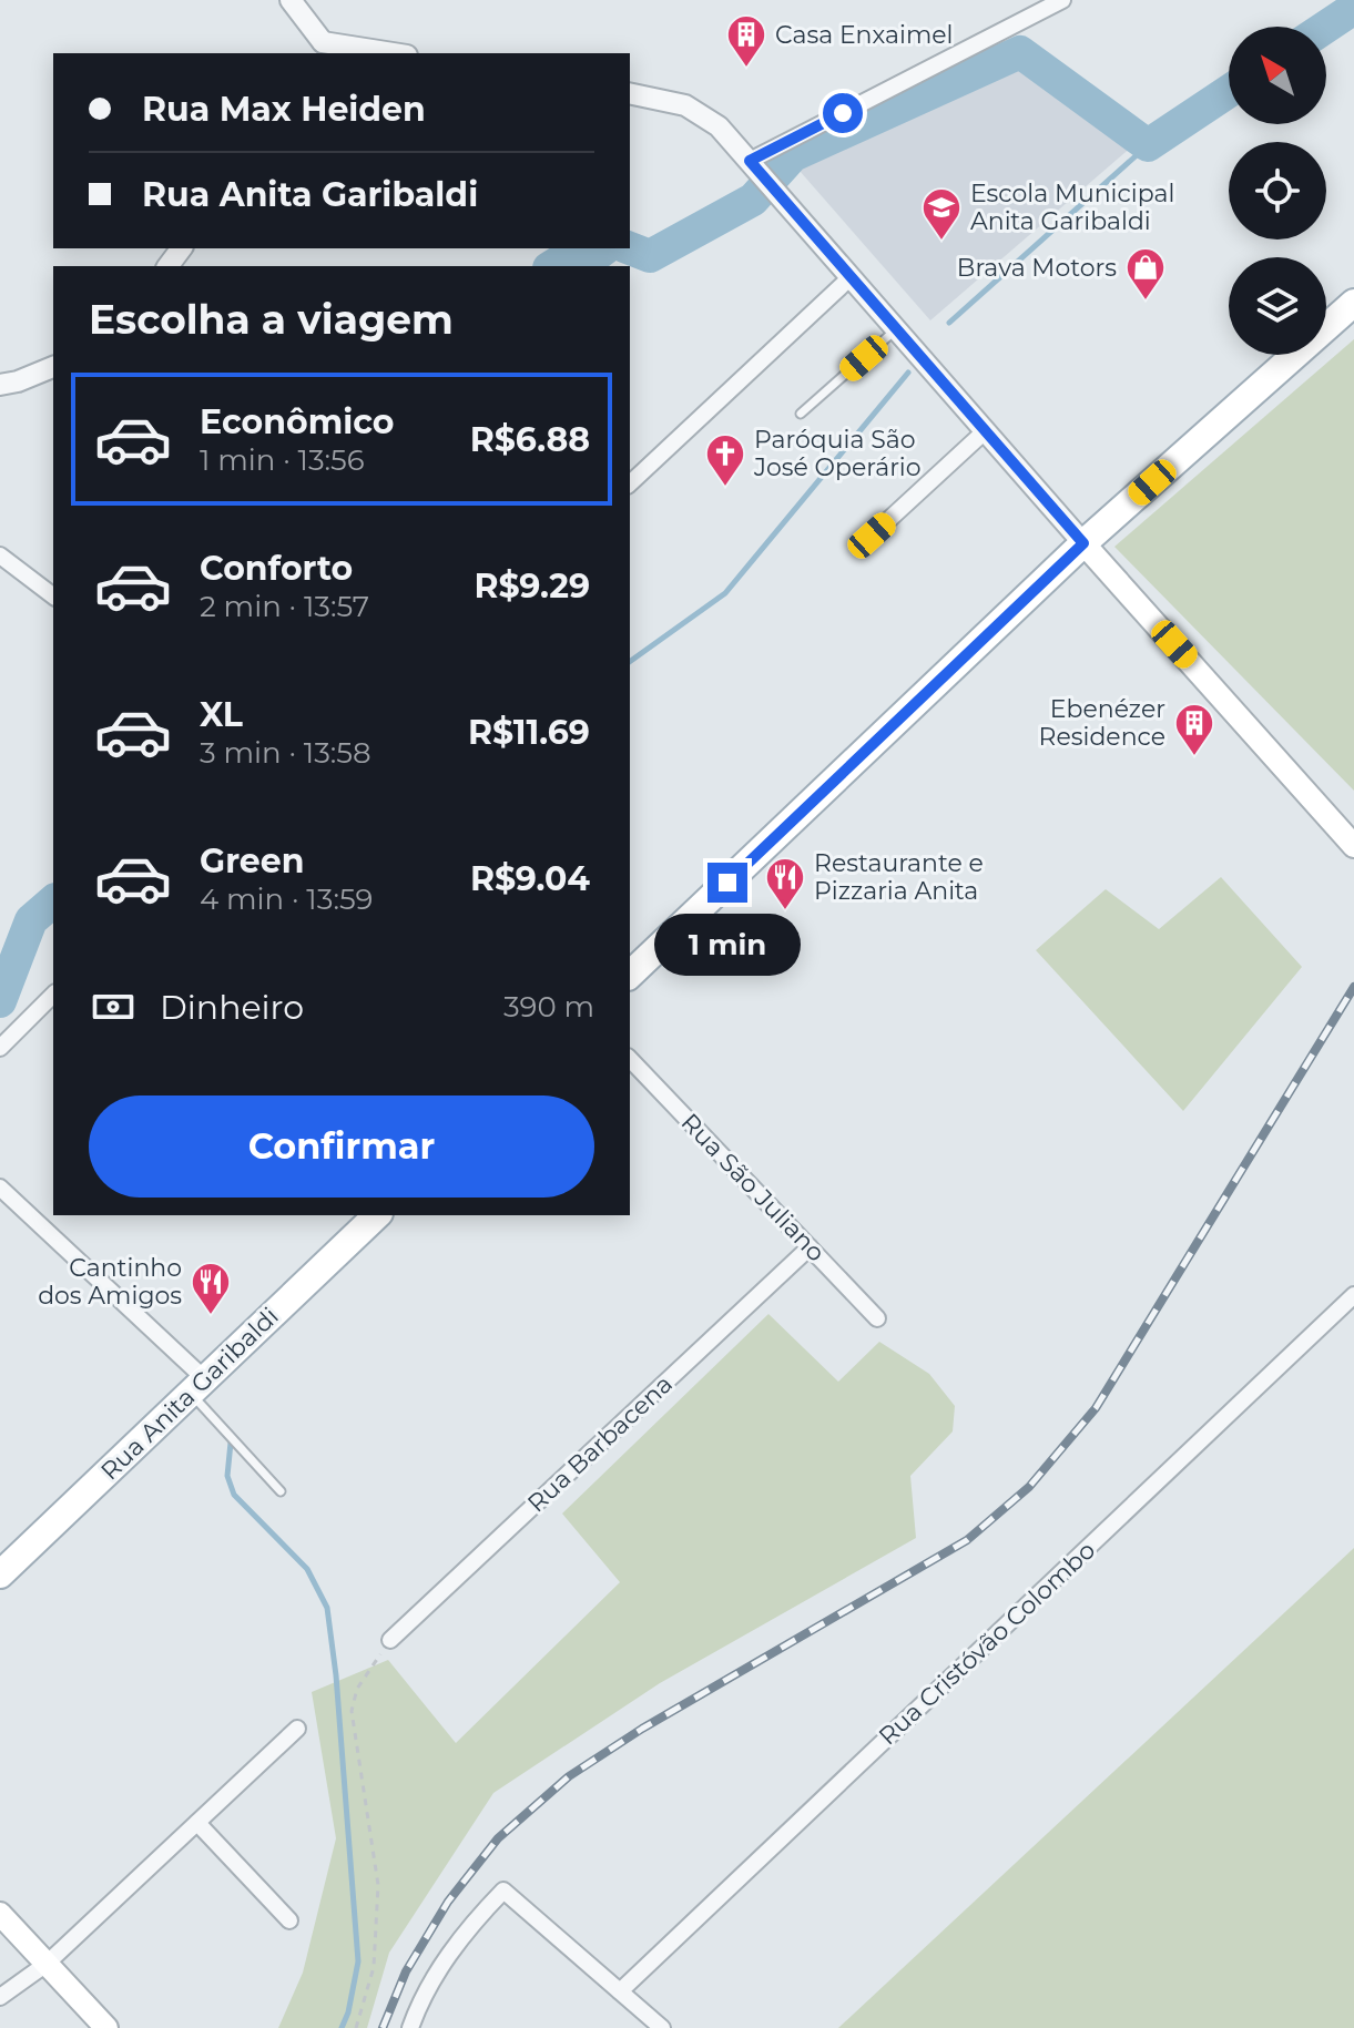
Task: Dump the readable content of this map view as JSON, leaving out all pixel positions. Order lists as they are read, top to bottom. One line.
{"streets":{"main road":["Rua Anita Garibaldi"],"street":["Rua São Juliano","Rua Barbacena","Rua Cristóvão Colombo"]},"crossings":[["Rua São Juliano","Rua Barbacena"]],"places":{"building":["Casa Enxaimel","Ebenézer Residence"],"school or university":["Escola Municipal Anita Garibaldi"],"shop":["Brava Motors"],"church":["Paróquia São José Operário"],"restaurant":["Restaurante e Pizzaria Anita","Cantinho dos Amigos"]},"north":"top left","page":{"banner":["Rua Max Heiden","Rua Anita Garibaldi"],"heading":"Escolha a viagem","list":[{"name":"Econômico","note":"1 min · 13:56","value":"R$6.88"},{"name":"Conforto","note":"2 min · 13:57","value":"R$9.29"},{"name":"XL","note":"3 min · 13:58","value":"R$11.69"},{"name":"Green","note":"4 min · 13:59","value":"R$9.04"}],"bubble":"1 min","pay":["Dinheiro","390 m"],"buttons":"Confirmar"}}
